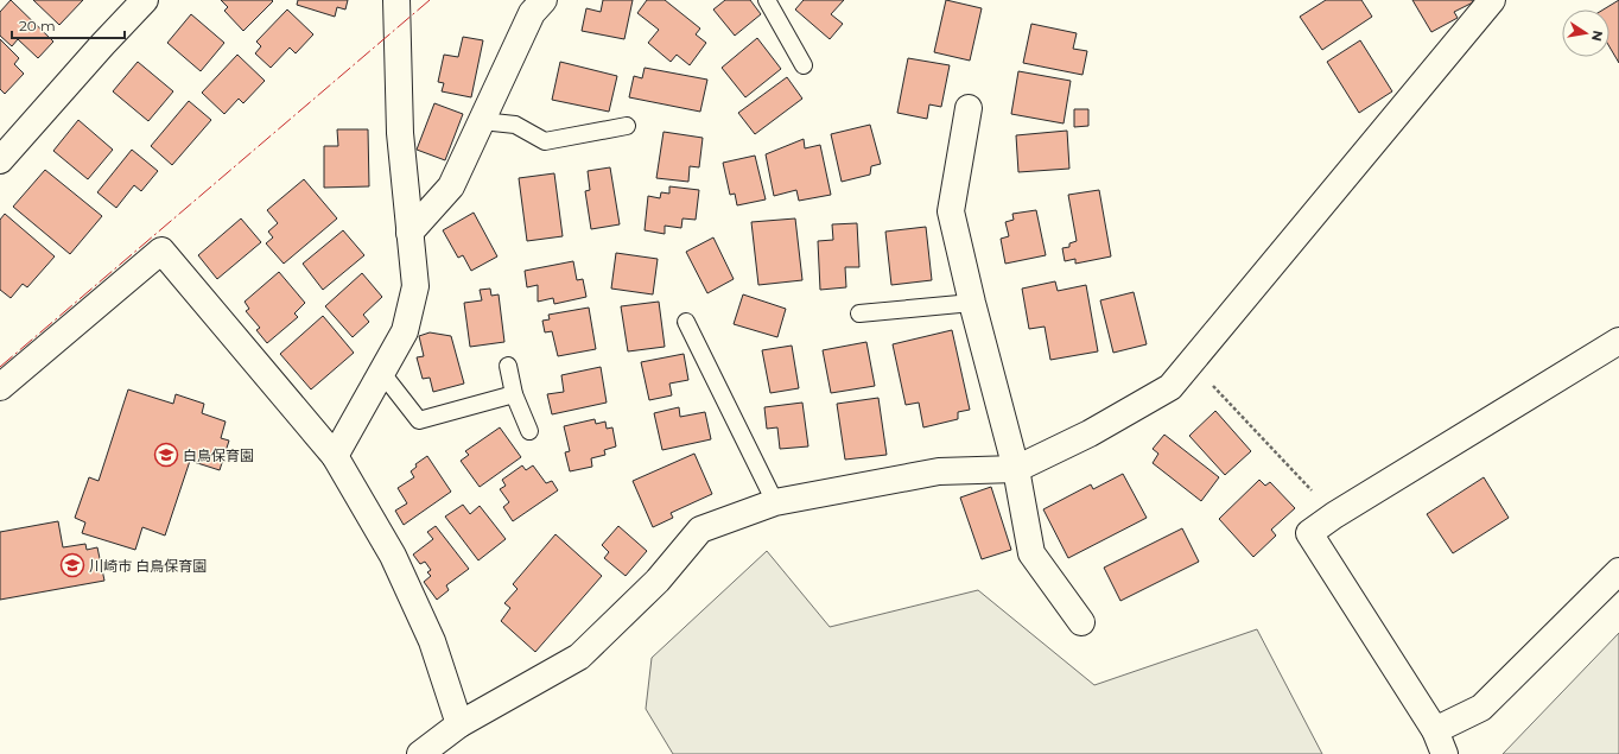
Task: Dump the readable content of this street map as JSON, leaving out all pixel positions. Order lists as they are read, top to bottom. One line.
{"places":{"school or university":["白鳥保育園","川崎市 白鳥保育園"]},"scale_bar":"20 m","north":"right"}
